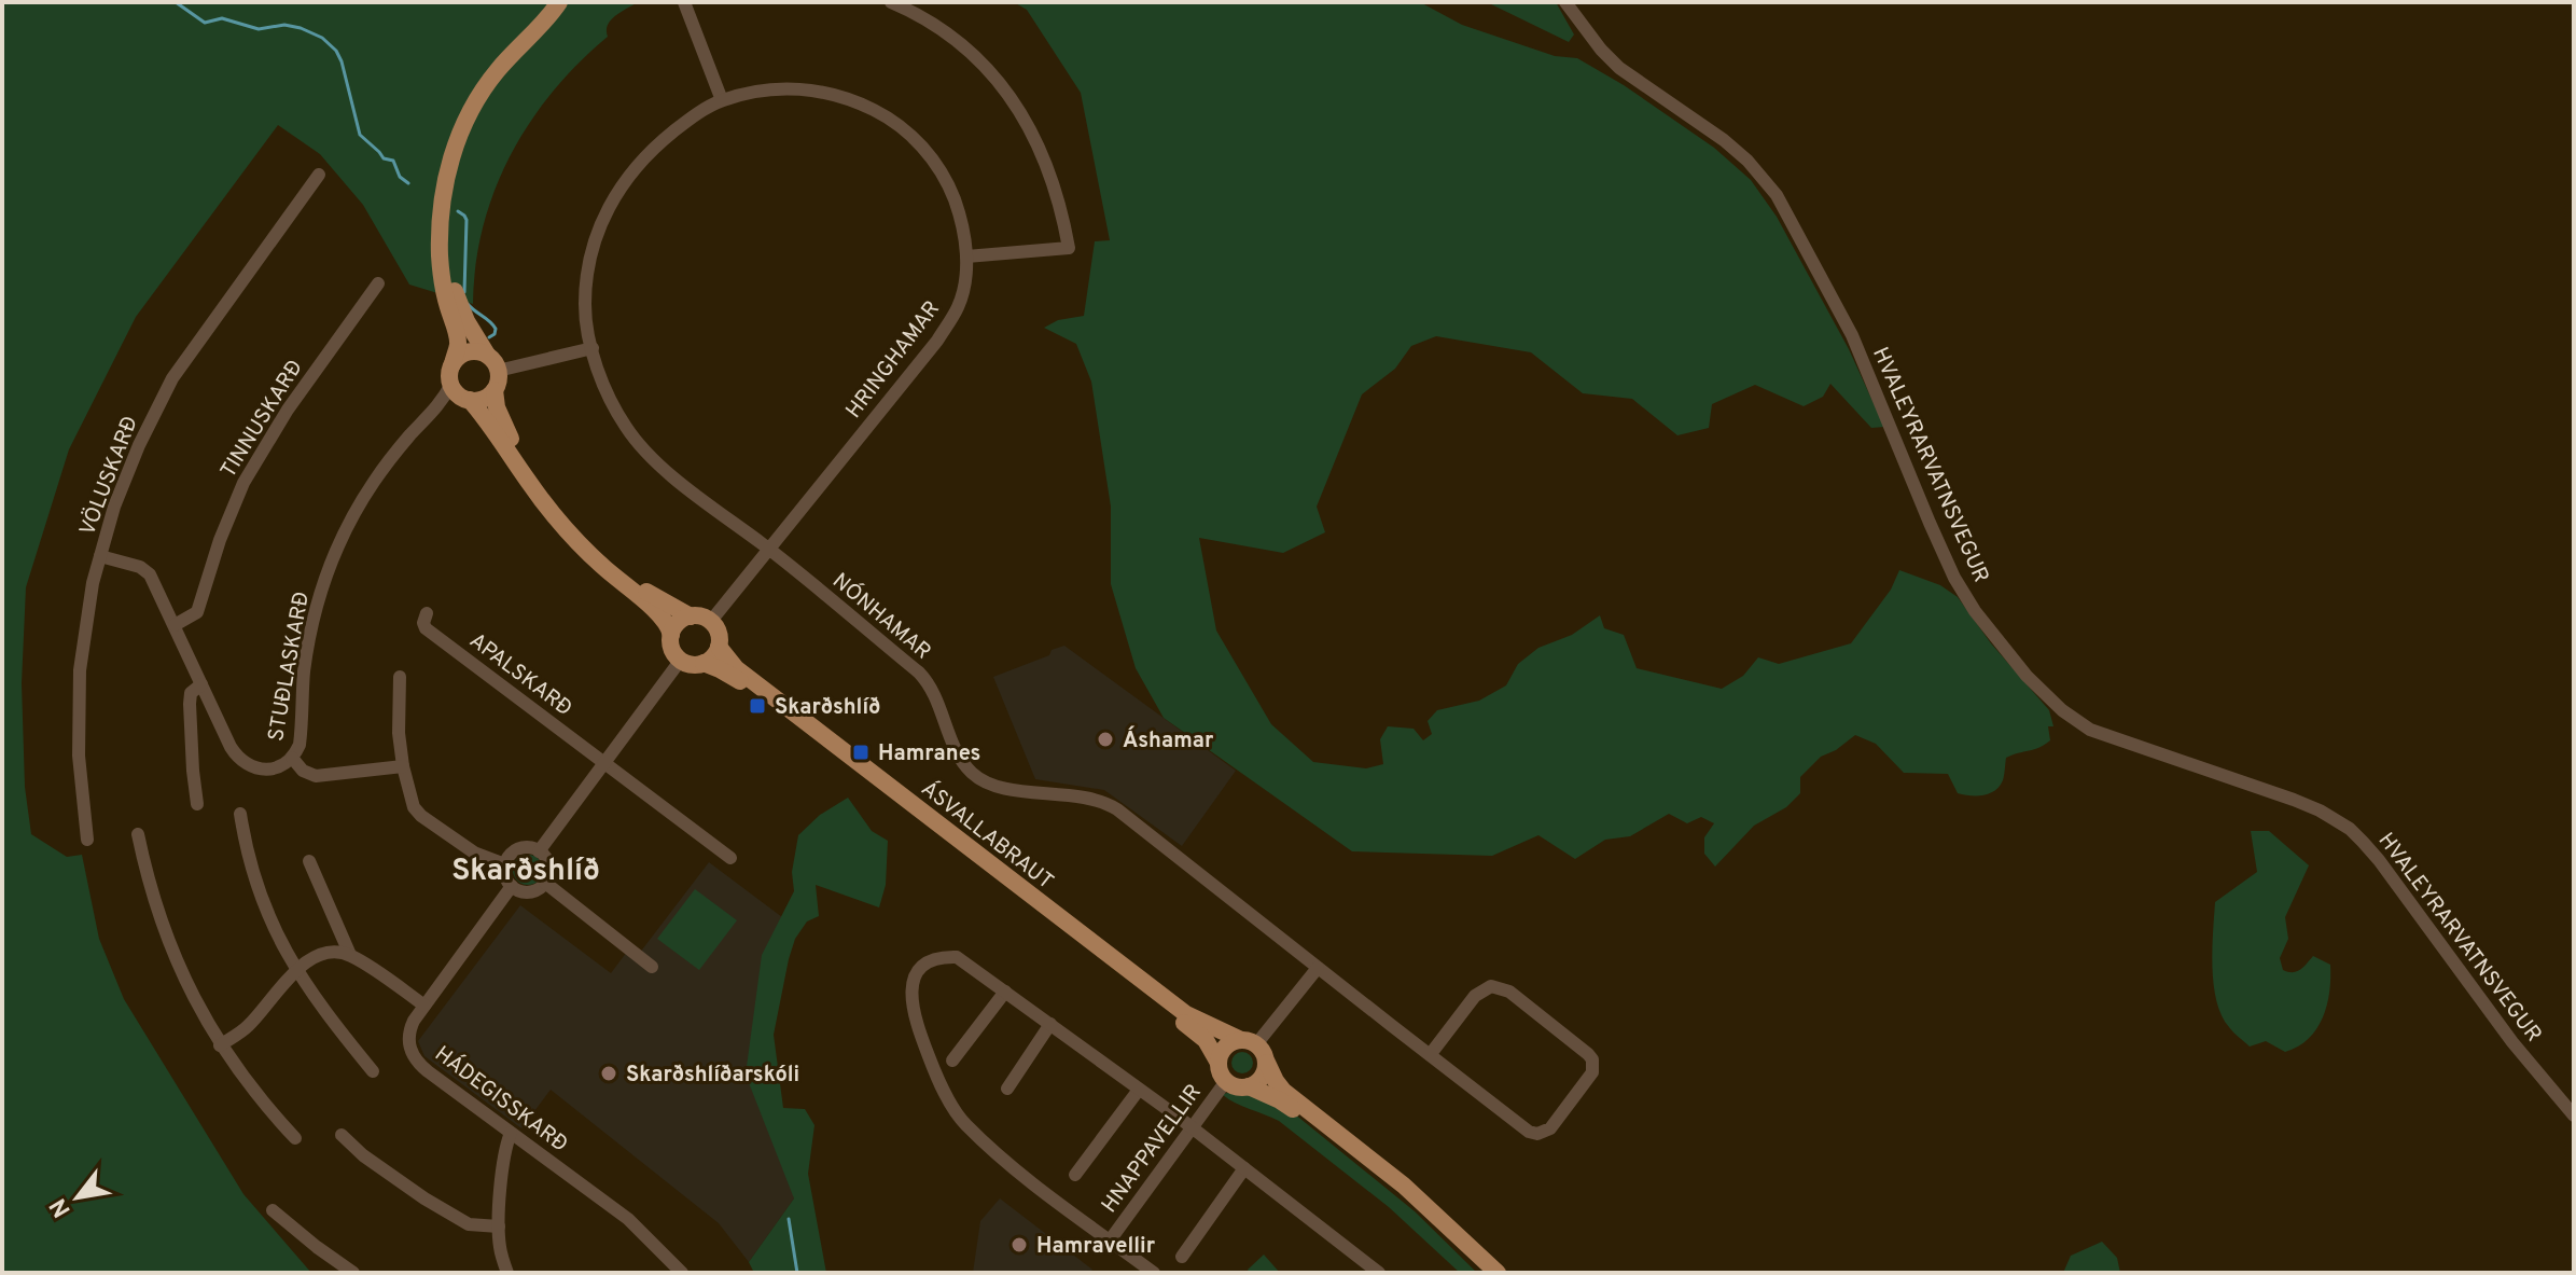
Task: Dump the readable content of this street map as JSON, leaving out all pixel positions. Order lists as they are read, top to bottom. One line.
{"streets":{"main road":["ÁSVALLABRAUT"],"street":["HRINGHAMAR","TINNUSKARÐ","HVALEYRARVATNSVEGUR","VÖLUSKARÐ","NÓNHAMAR","STUÐLASKARÐ","APALSKARÐ","HÁDEGISSKARÐ","HNAPPAVELLIR"]},"crossings":[["HRINGHAMAR","NÓNHAMAR"],["HRINGHAMAR","ÁSVALLABRAUT"],["TINNUSKARÐ","STUÐLASKARÐ"],["VÖLUSKARÐ","STUÐLASKARÐ"],["ÁSVALLABRAUT","HNAPPAVELLIR"]],"districts":["Skarðshlíð"],"places":{"transit":["Skarðshlíð","Hamranes"],"other":["Áshamar","Skarðshlíðarskóli","Hamravellir"]},"north":"bottom left"}
